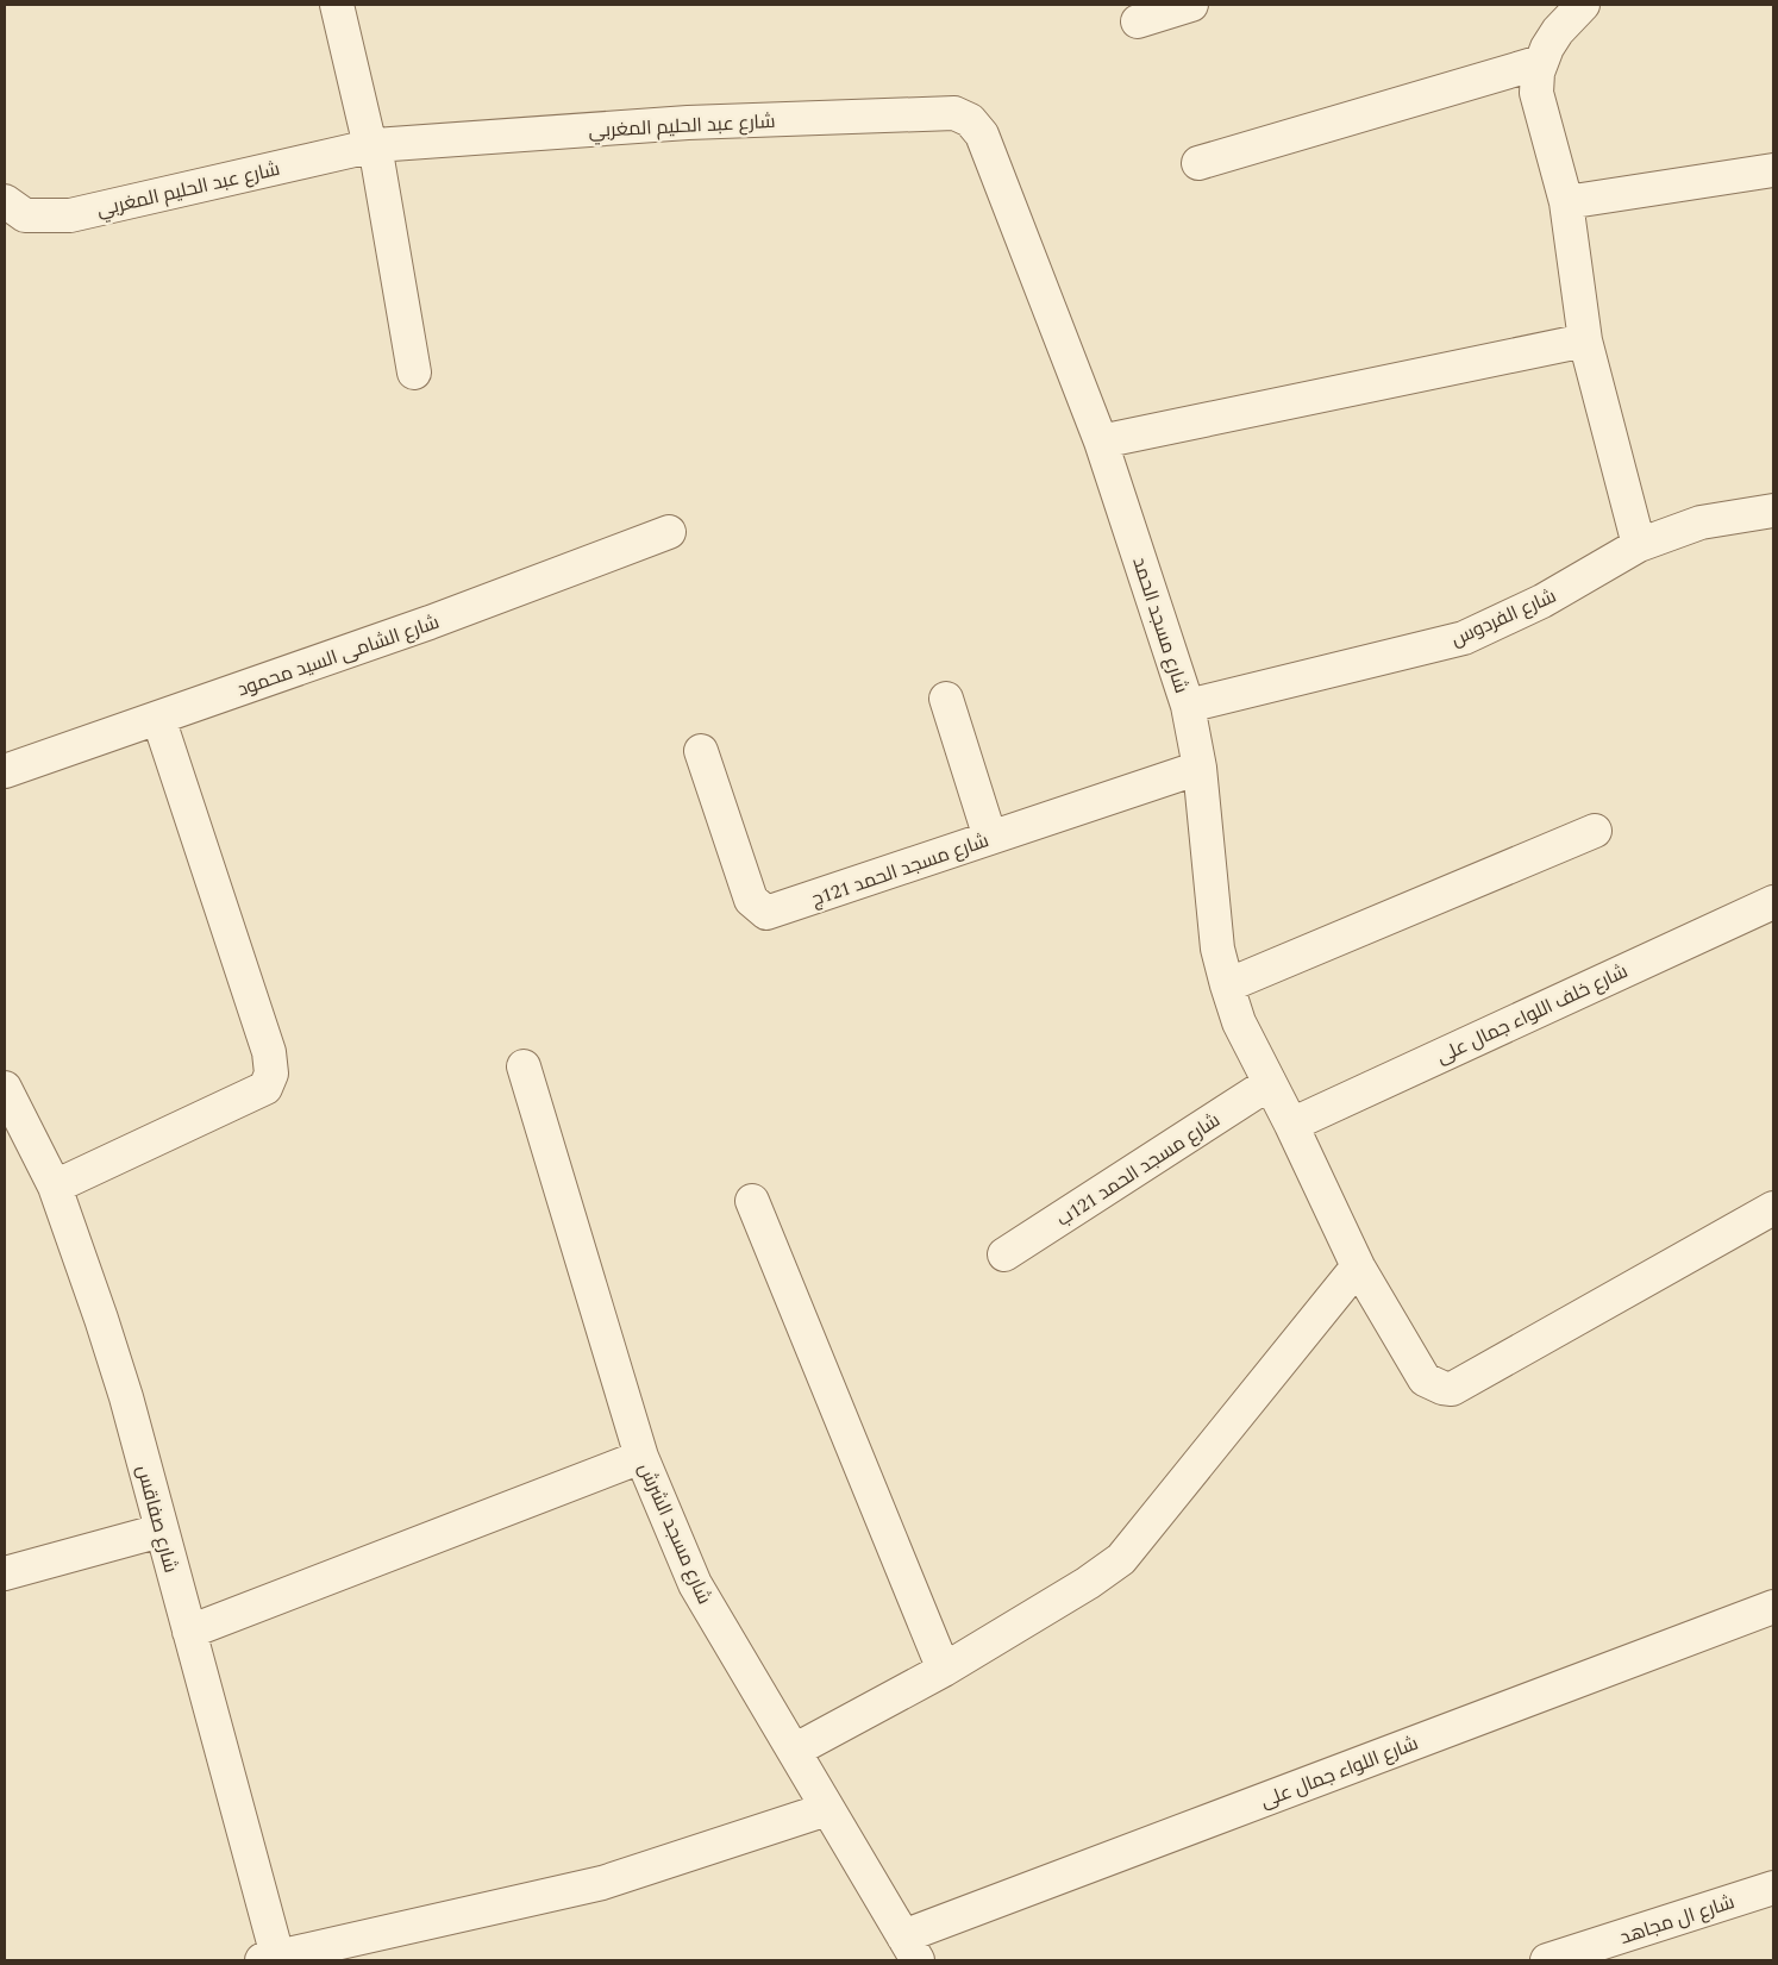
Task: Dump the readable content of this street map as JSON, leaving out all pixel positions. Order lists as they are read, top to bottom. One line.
{"streets":{"street":["شارع عبد الحليم المغربي","شارع الفردوس","شارع مسجد الحمد","شارع الشامى السيد محمود","شارع مسجد الحمد 121ج","شارع خلف اللواء جمال على","شارع مسجد الحمد 121ب","شارع صفاقس","شارع مسجد الشرش","شارع اللواء جمال على","شارع ال مجاهد"]},"crossings":[["شارع عبد الحليم المغربي","شارع مسجد الحمد"],["شارع الفردوس","شارع مسجد الحمد"],["شارع مسجد الحمد","شارع مسجد الحمد 121ج"],["شارع مسجد الحمد","شارع خلف اللواء جمال على"],["شارع مسجد الحمد","شارع مسجد الحمد 121ب"],["شارع مسجد الشرش","شارع اللواء جمال على"]]}
